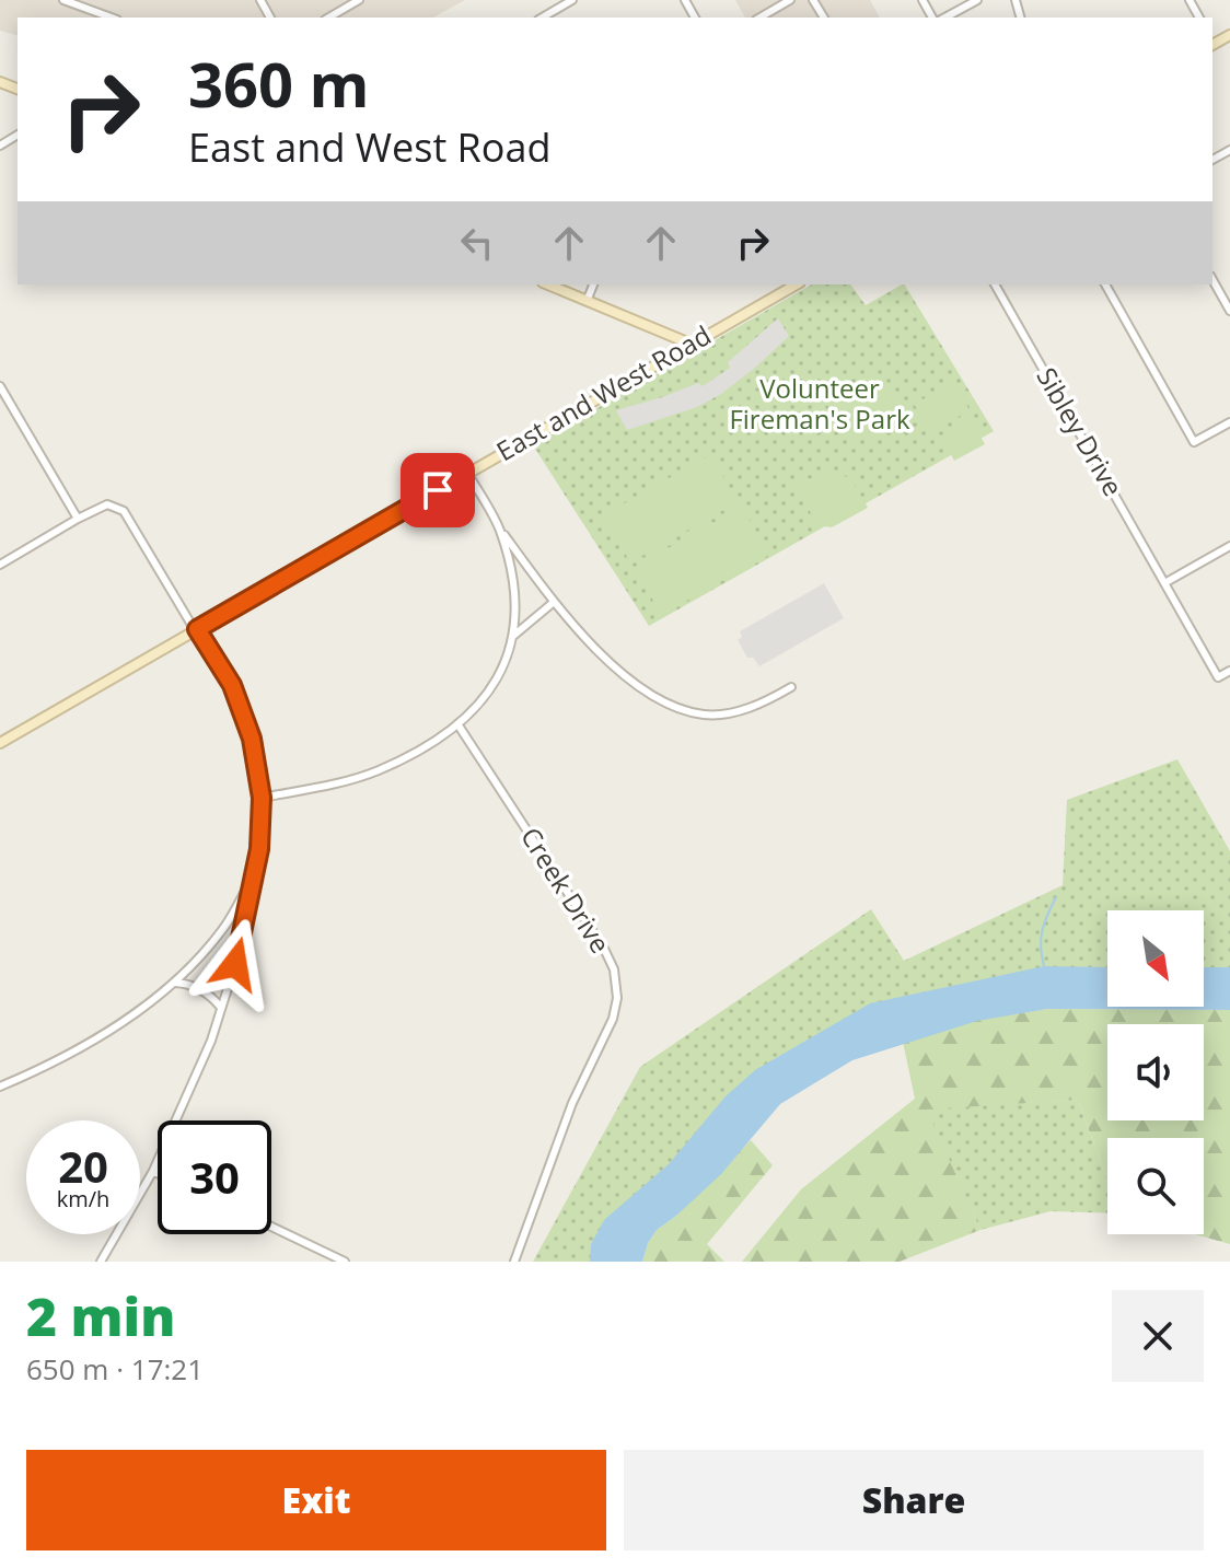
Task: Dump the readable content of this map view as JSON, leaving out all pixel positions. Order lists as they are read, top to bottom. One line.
{"streets":{"street":["East and West Road","Sibley Drive","Creek Drive"]},"parks":["Volunteer Fireman's Park"],"north":"bottom right","page":{"turn":["360 m","East and West Road"],"speed":"20 km/h","limit":"30","heading":["2 min","650 m · 17:21"],"buttons":["Exit","Share"]}}
